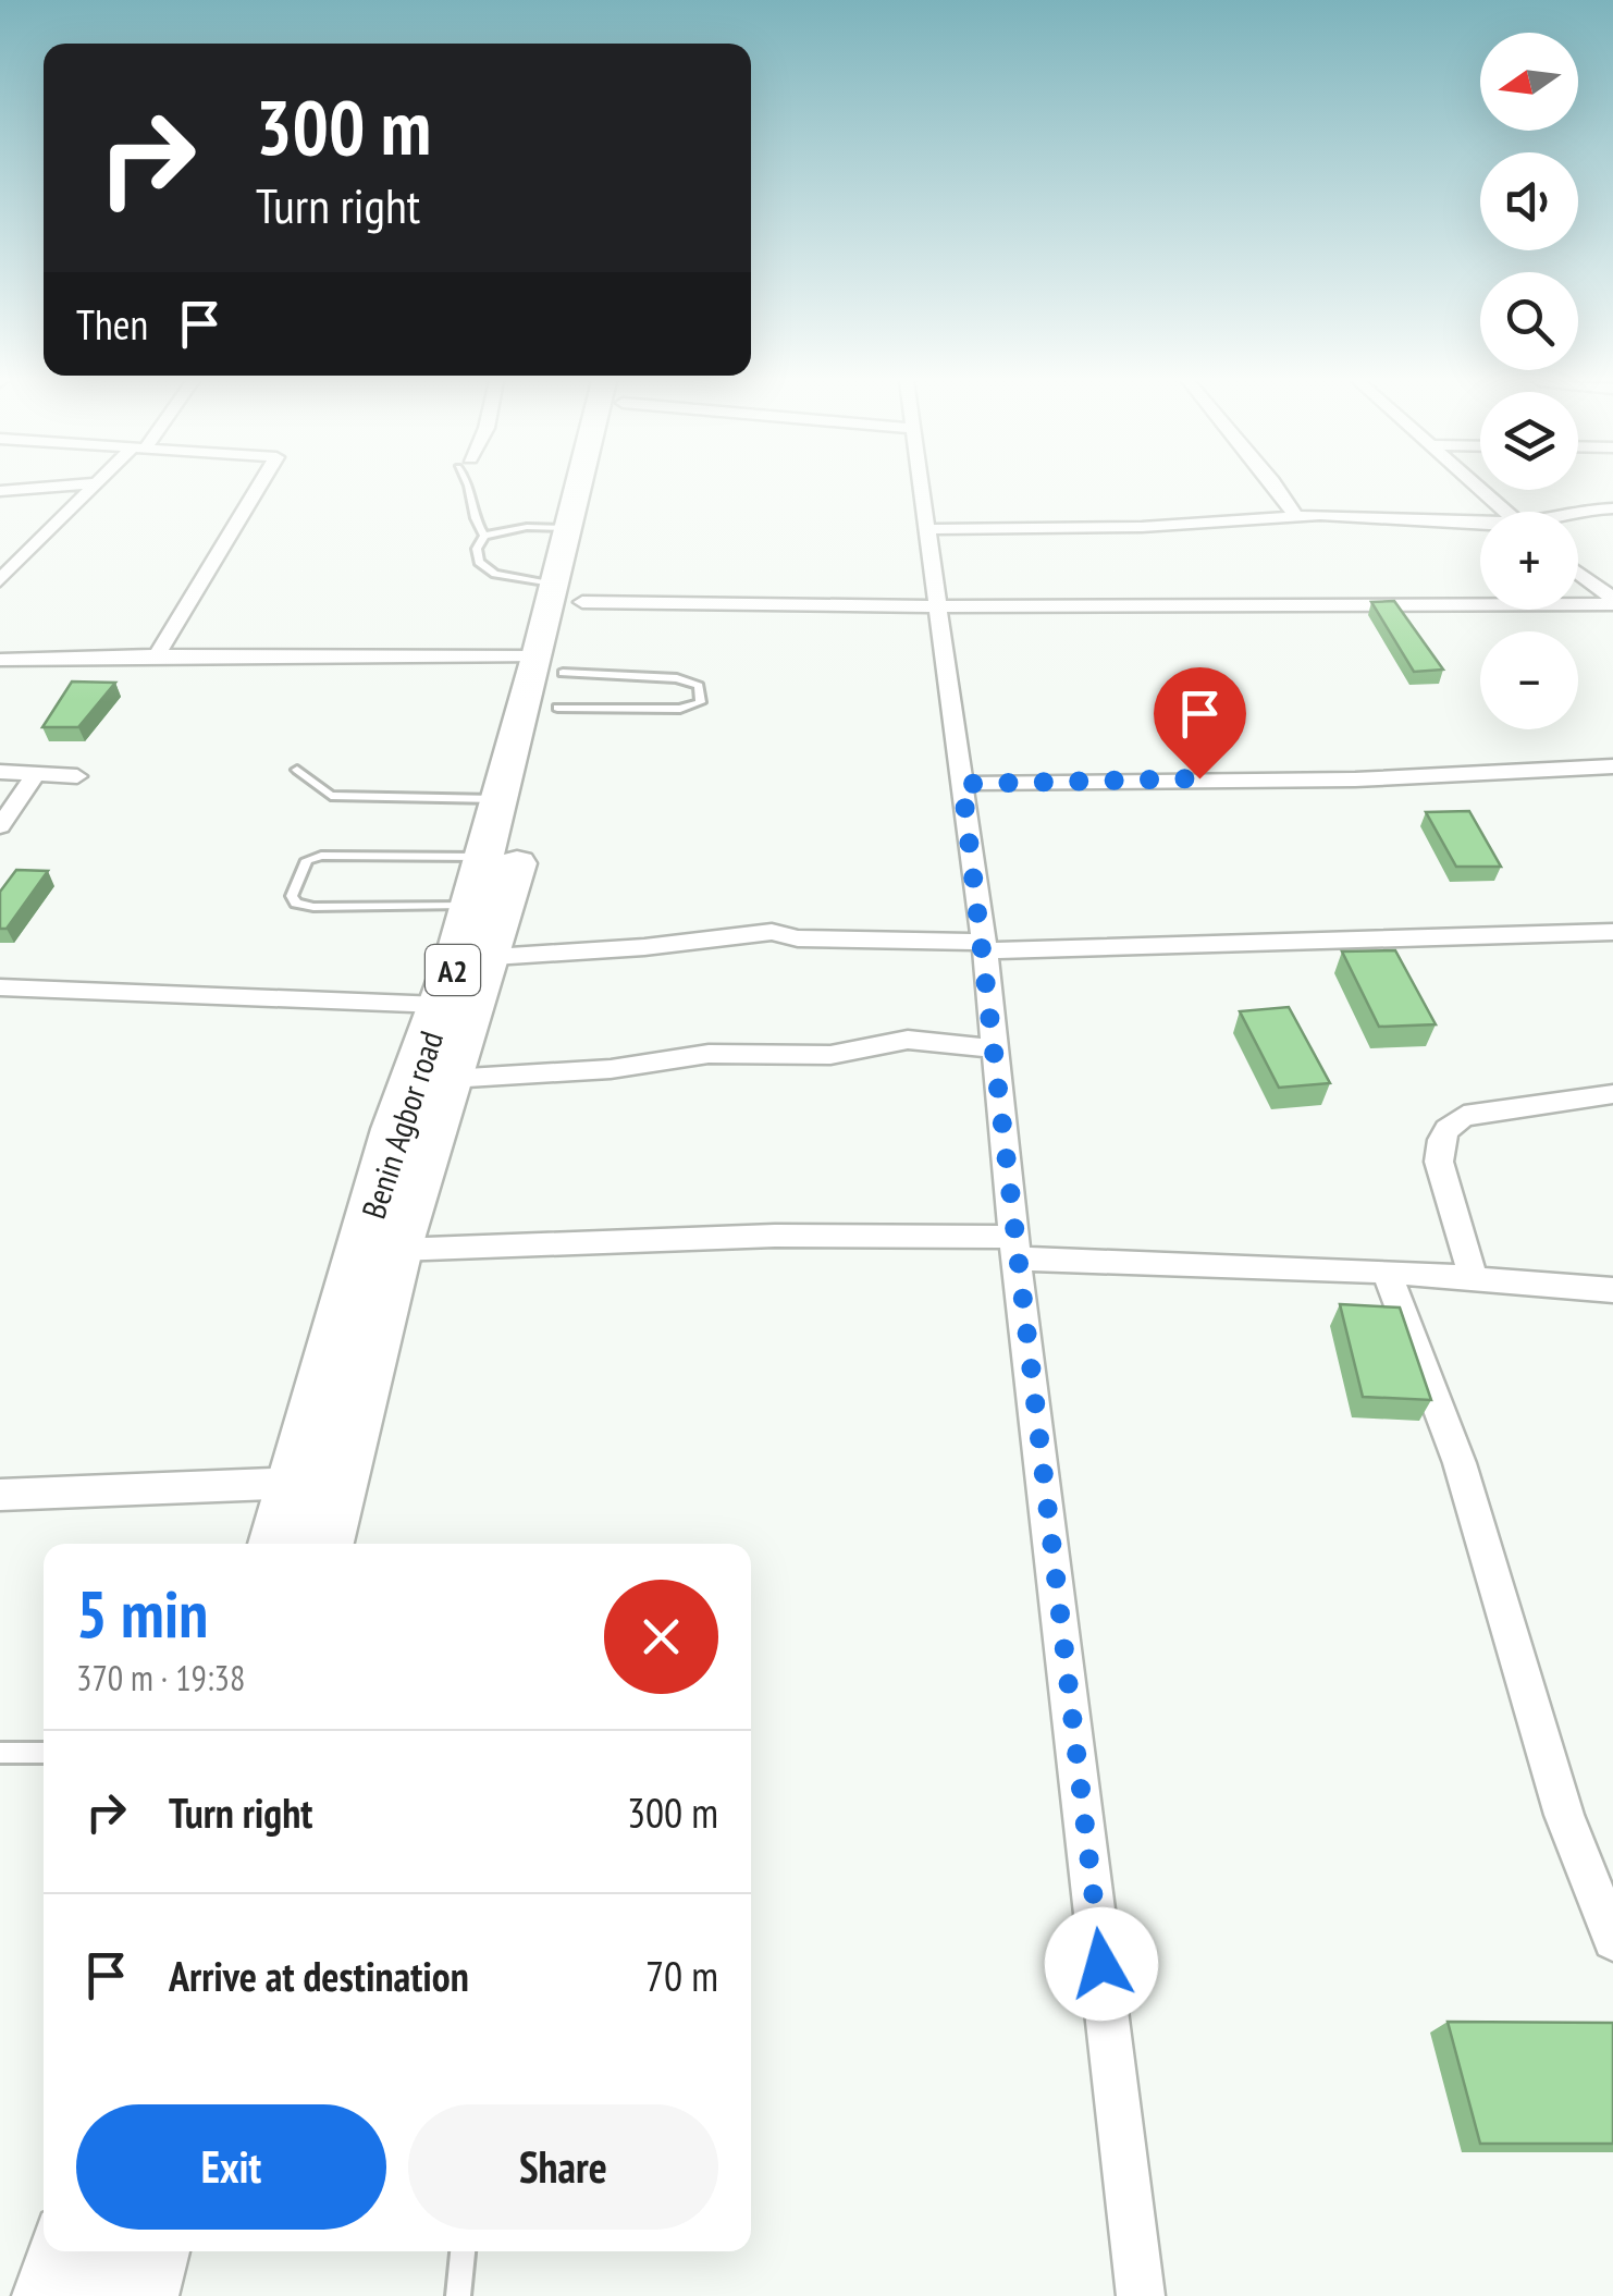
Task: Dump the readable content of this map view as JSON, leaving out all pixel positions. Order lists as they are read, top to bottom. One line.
{"streets":{"highway":["A2","Benin Agbor road"]},"north":"left","page":{"map_buttons":["+","−"],"turn":["300 m","Turn right"],"then":"Then","heading":["5 min","370 m · 19:38"],"list":[{"name":"Turn right","value":"300 m"},{"name":"Arrive at destination","value":"70 m"}],"buttons":["Exit","Share"]}}
